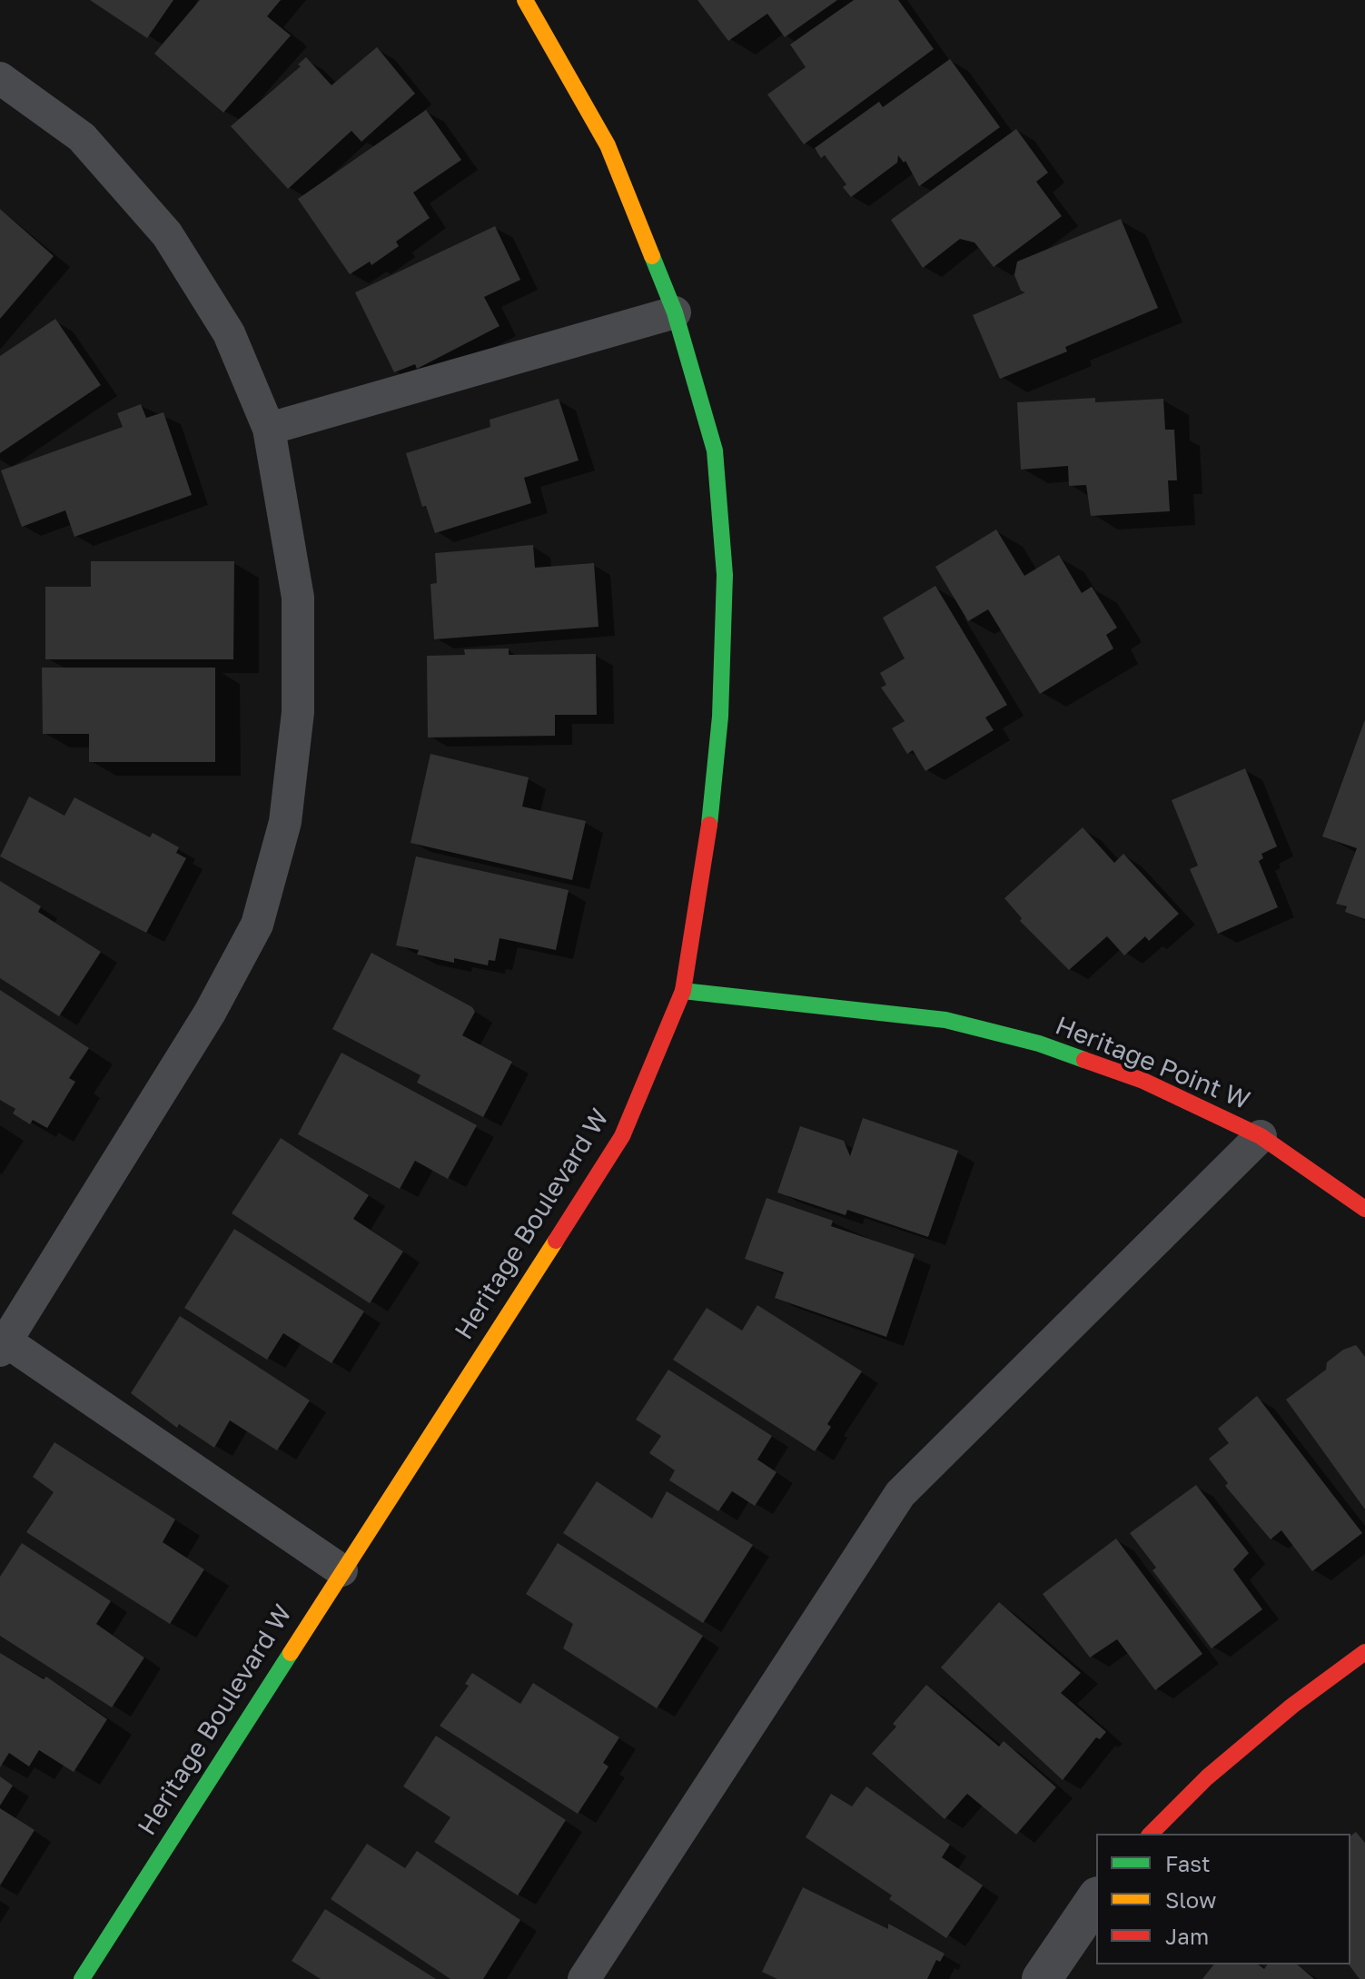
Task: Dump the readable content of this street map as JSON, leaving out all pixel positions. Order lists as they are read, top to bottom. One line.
{"streets":{"street":["Heritage Point W","Heritage Boulevard W"]},"crossings":[["Heritage Point W","Heritage Boulevard W"]],"legend":["Fast","Slow","Jam"]}
